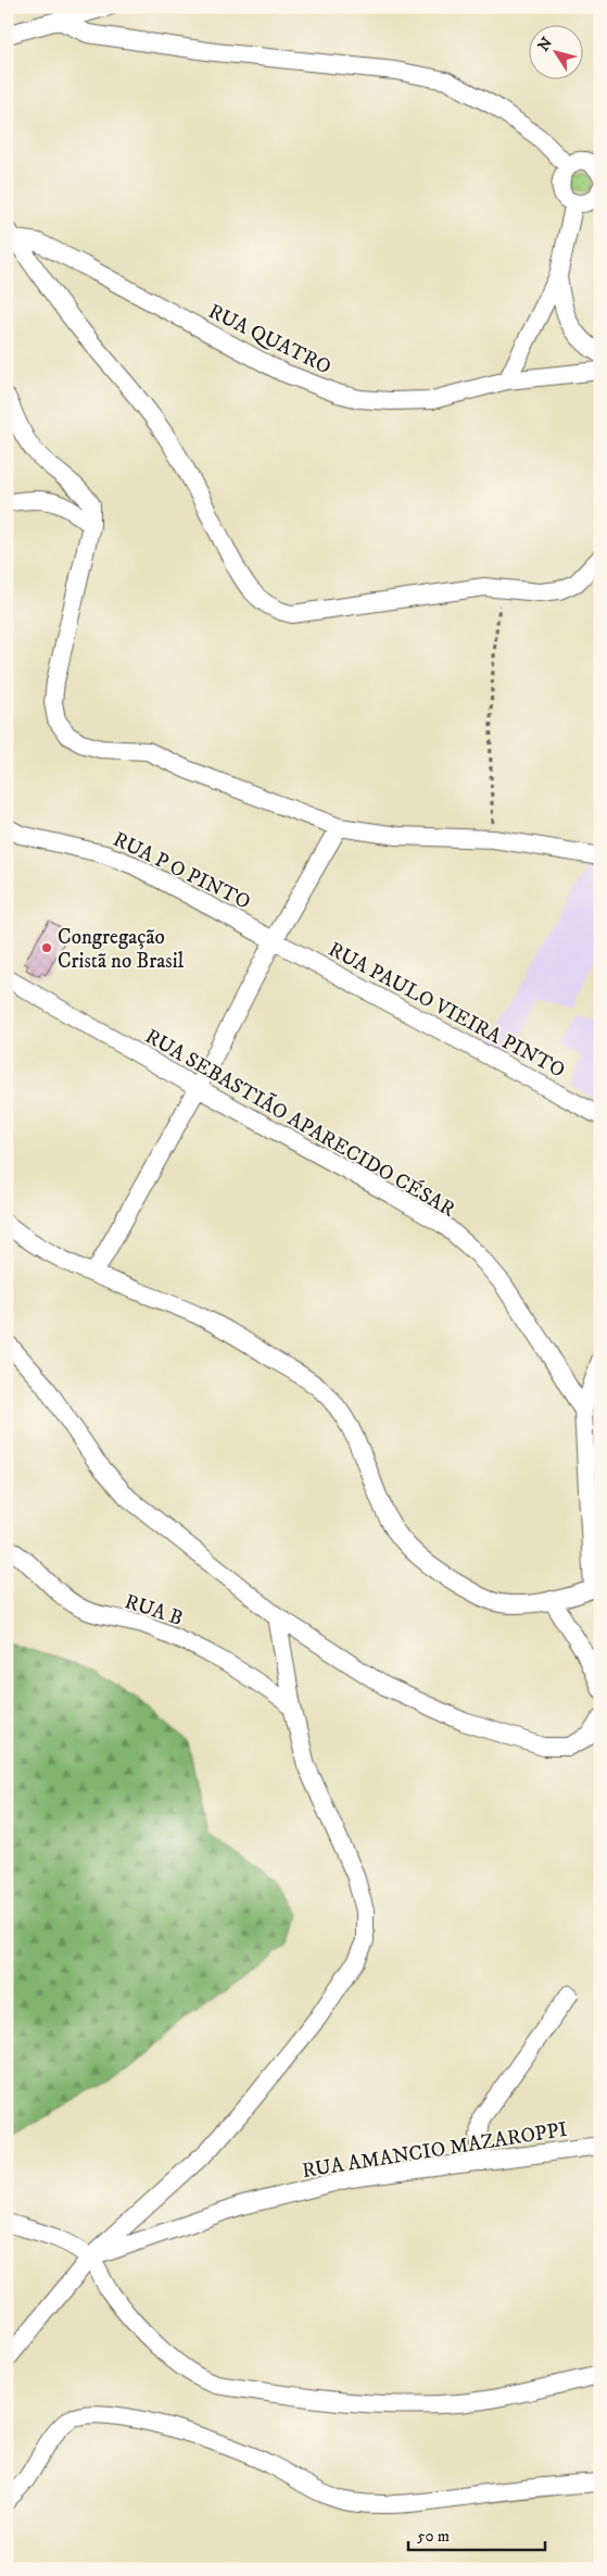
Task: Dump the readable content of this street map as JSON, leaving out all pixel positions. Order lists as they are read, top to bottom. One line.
{"streets":{"street":["RUA QUATRO","RUA P O PINTO","RUA PAULO VIEIRA PINTO","RUA SEBASTIÃO APARECIDO CÉSAR","RUA B","RUA AMANCIO MAZAROPPI"]},"crossings":[["RUA P O PINTO","RUA PAULO VIEIRA PINTO"]],"places":["Congregação Cristã no Brasil"],"scale_bar":"50 m","north":"top left"}
